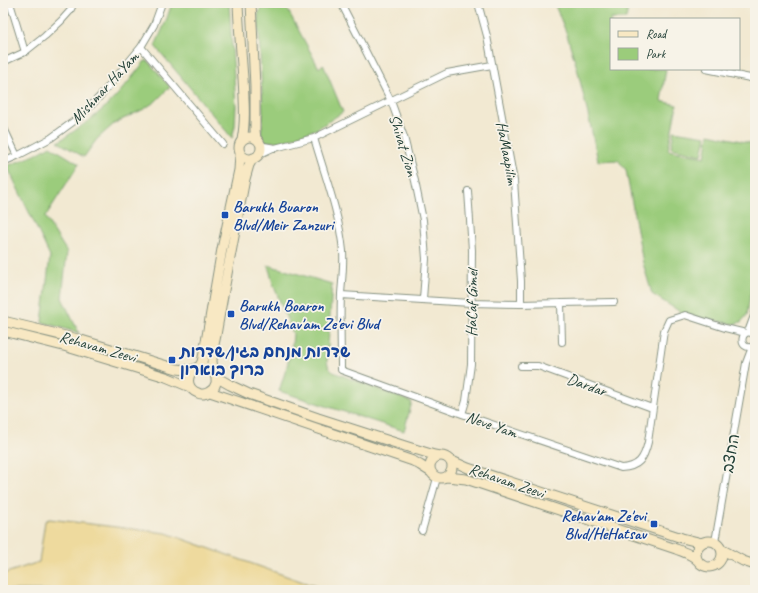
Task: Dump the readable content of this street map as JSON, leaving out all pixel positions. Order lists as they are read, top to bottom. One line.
{"streets":{"street":["Mishmar HaYam","Shivat Zion","HaMaapilim","HaCaf Gimel","Rehavam Zeevi","Dardar","Neve Yam","החצב"]},"crossings":[["HaCaf Gimel","Neve Yam"],["Rehavam Zeevi","החצב"],["Dardar","Neve Yam"]],"places":{"transit":["Barukh Buaron Blvd/Meir Zanzuri","Barukh Boaron Blvd/Rehav'am Ze'evi Blvd","שדרות מנחם בגין/שדרות ברוך בוארון","Rehav'am Ze'evi Blvd/HeHatsav"]},"legend":["Road","Park"]}
